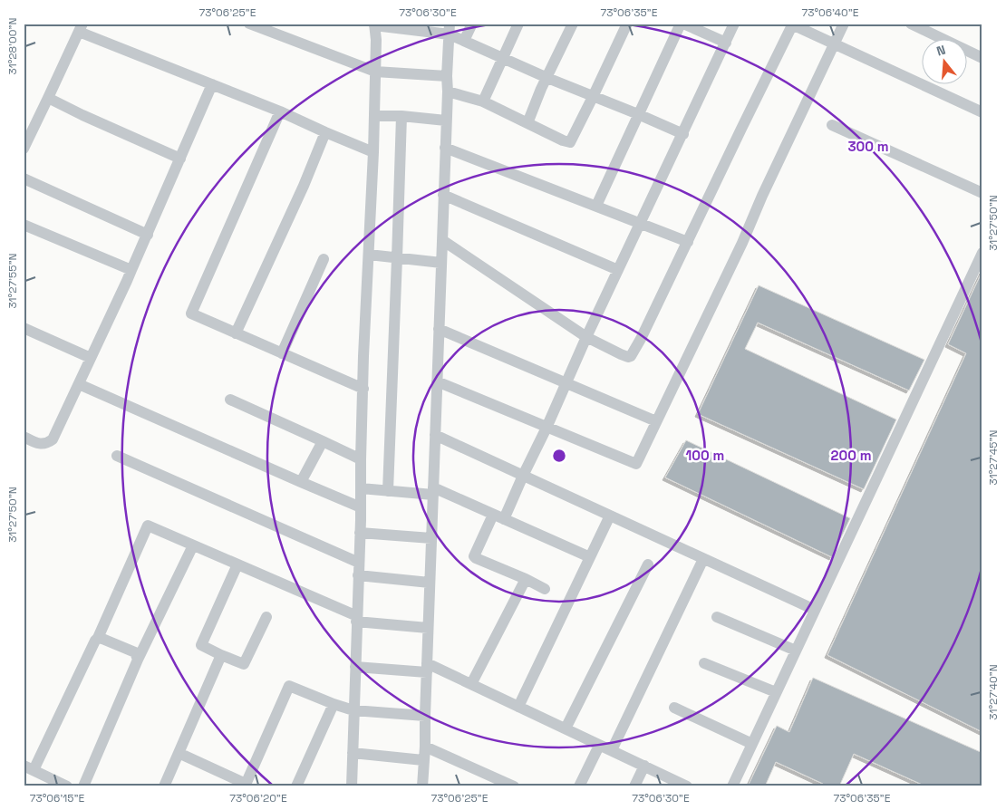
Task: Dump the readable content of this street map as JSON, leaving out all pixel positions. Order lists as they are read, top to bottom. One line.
{"north":"top","coordinates":["73°06'25\"E","73°06'30\"E","73°06'35\"E","73°06'40\"E","31°28'00\"N","31°27'50\"N","31°27'55\"N","31°27'45\"N","31°27'40\"N","73°06'15\"E","73°06'20\"E"],"rings":["300 m","100 m","200 m"]}
